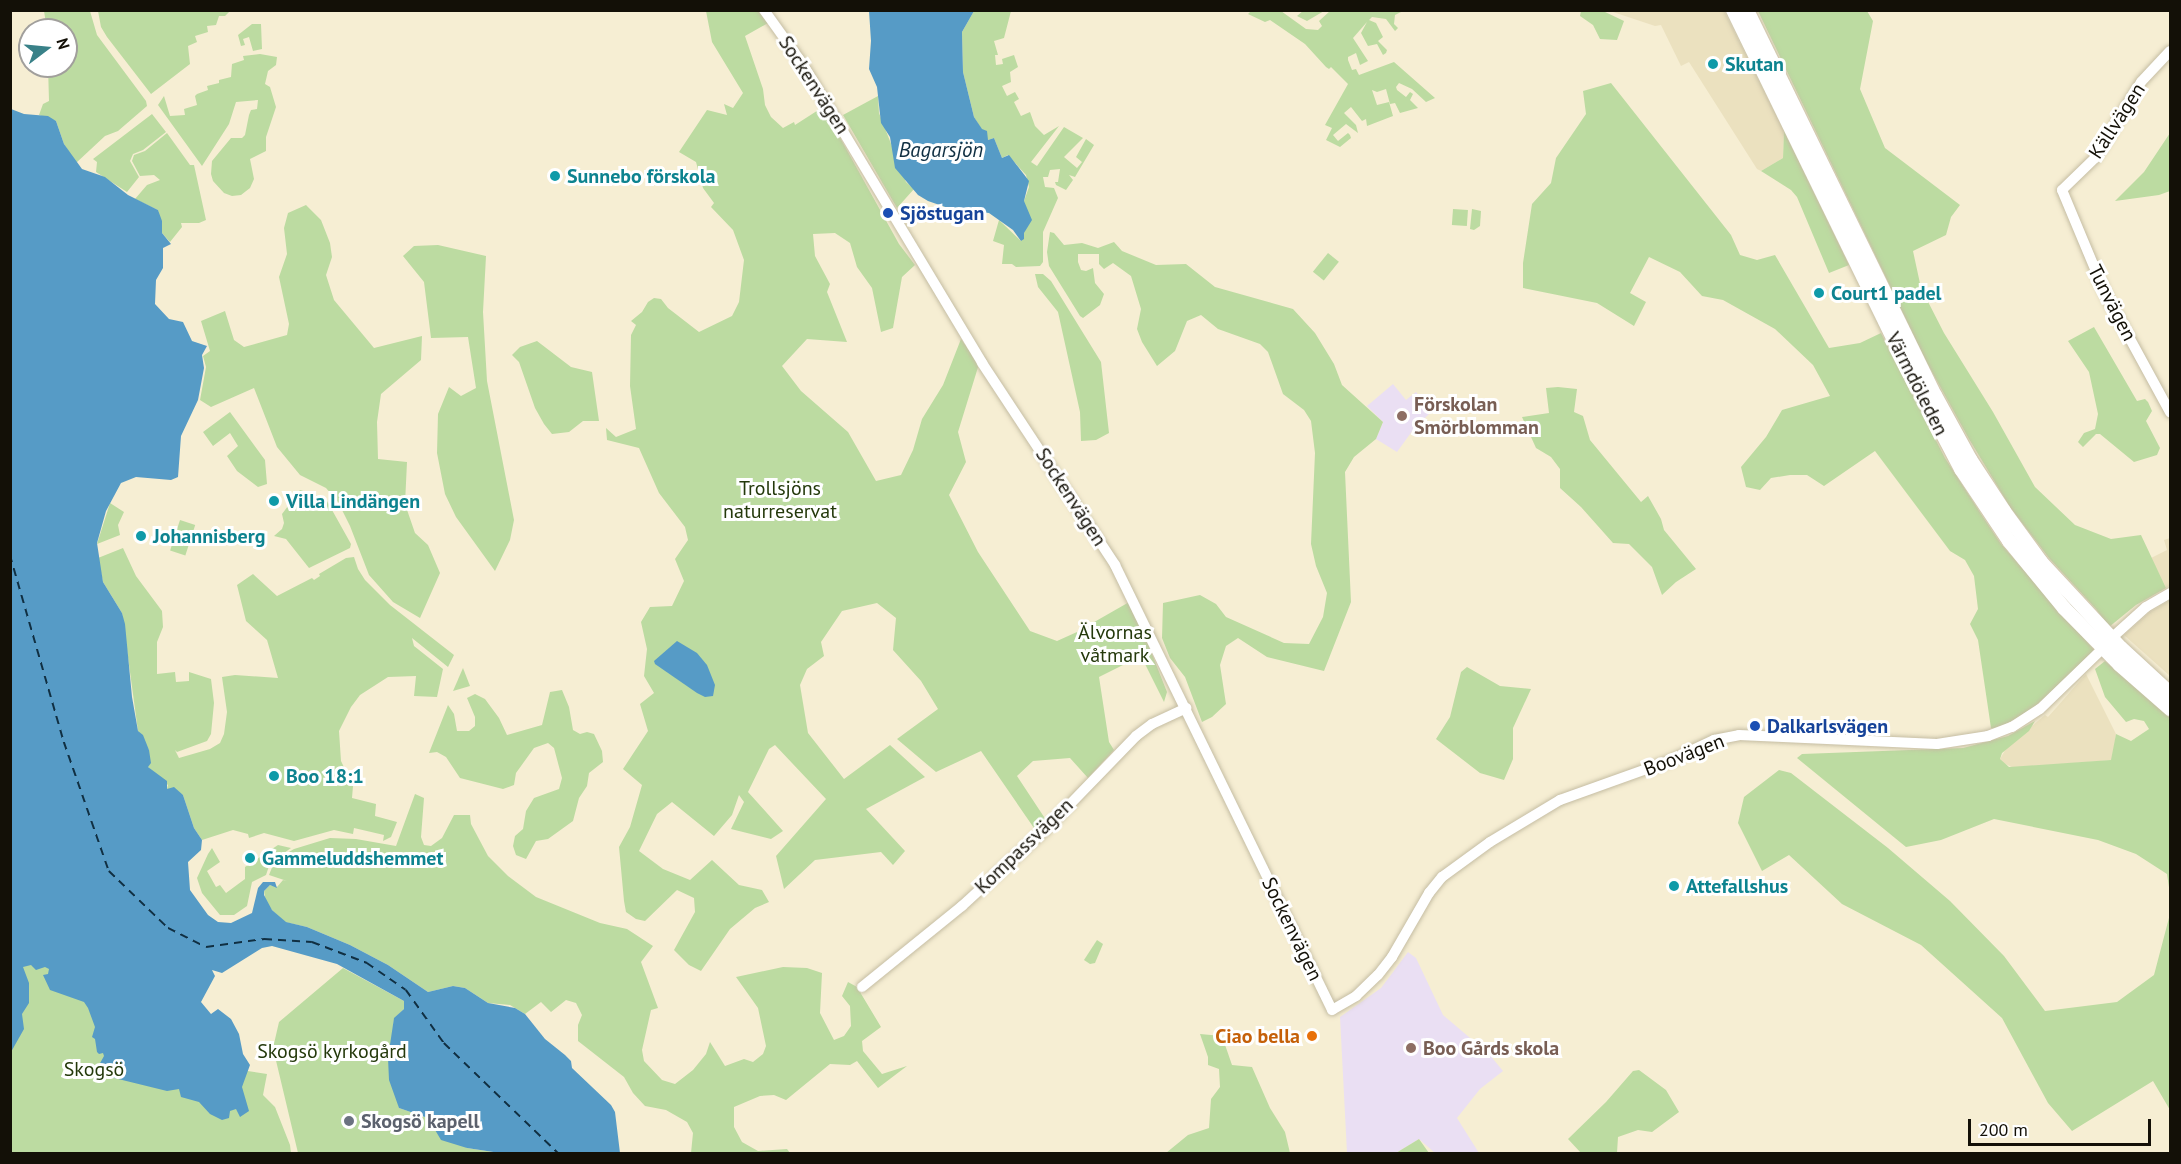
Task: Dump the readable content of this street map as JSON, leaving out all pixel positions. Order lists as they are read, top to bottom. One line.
{"streets":{"highway":["Värmdöleden"],"street":["Sockenvägen","Källvägen","Tunvägen","Boovägen","Kompassvägen"]},"crossings":[["Sockenvägen","Boovägen"],["Sockenvägen","Kompassvägen"],["Källvägen","Tunvägen"]],"water":["Bagarsjön"],"parks":["Trollsjöns naturreservat","Älvornas våtmark","Skogsö kyrkogård","Skogsö"],"places":["Skutan","Sunnebo förskola","Sjöstugan","Court1 padel","Förskolan Smörblomman","Villa Lindängen","Johannisberg","Dalkarlsvägen","Boo 18:1","Gammeluddshemmet","Attefallshus","Ciao bella","Boo Gårds skola","Skogsö kapell"],"scale_bar":"200 m","north":"right"}
